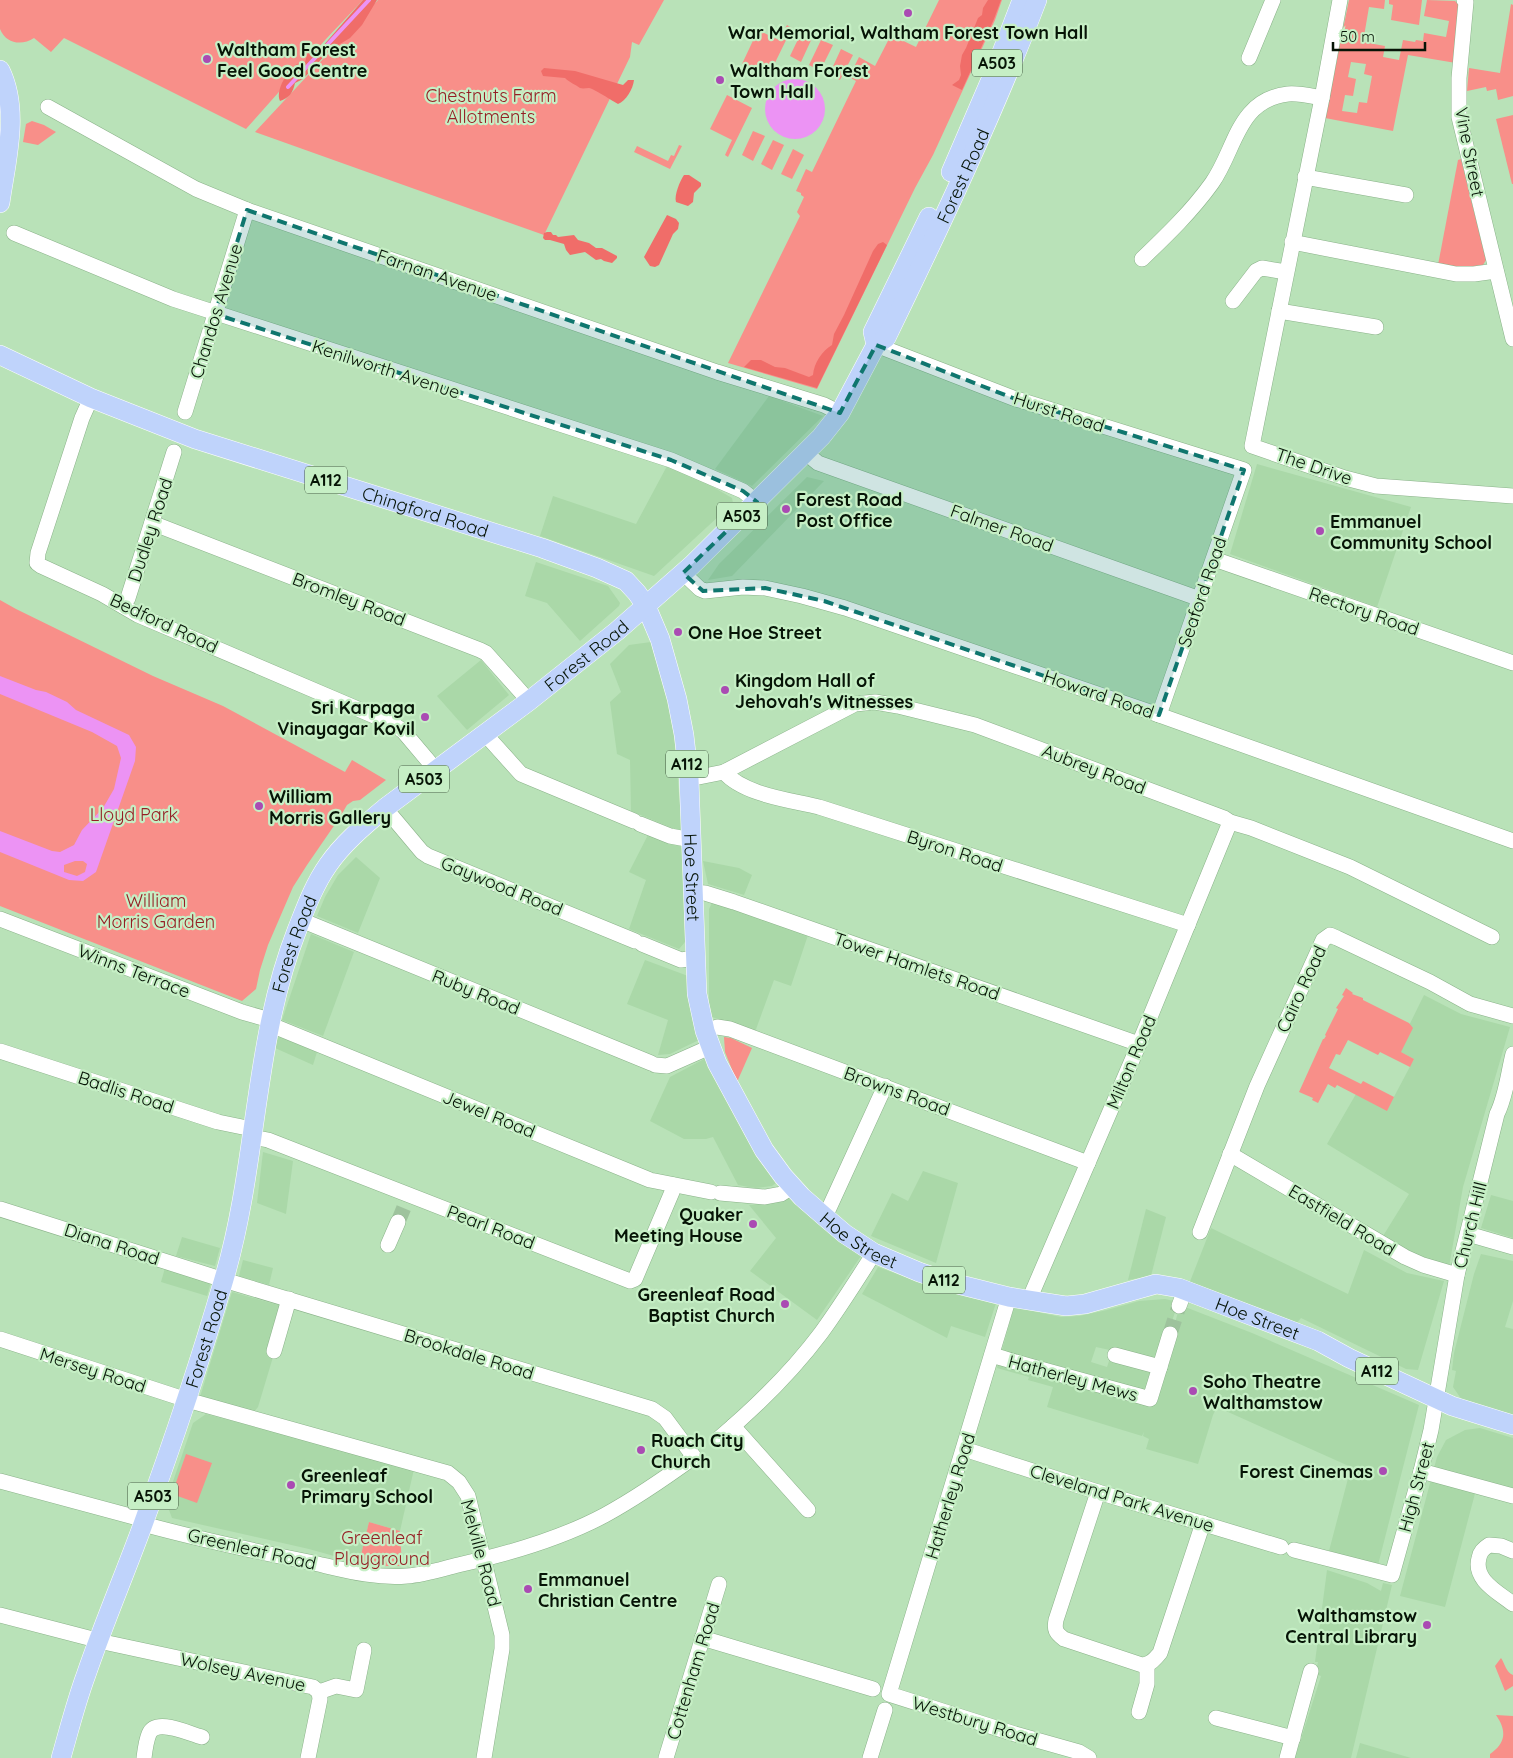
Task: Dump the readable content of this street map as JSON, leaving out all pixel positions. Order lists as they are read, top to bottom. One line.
{"streets":{"main road":["A503","Forest Road","A112","Chingford Road","Hoe Street"],"street":["Vine Street","Farnan Avenue","Chandos Avenue","Kenilworth Avenue","Hurst Road","The Drive","Falmer Road","Dudley Road","Seaford Road","Bromley Road","Rectory Road","Bedford Road","Howard Road","Aubrey Road","Byron Road","Gaywood Road","Tower Hamlets Road","Winns Terrace","Cairo Road","Ruby Road","Milton Road","Browns Road","Badlis Road","Jewel Road","Eastfield Road","Church Hill","Pearl Road","Diana Road","Brookdale Road","Mersey Road","Hatherley Mews","High Street","Hatherley Road","Cleveland Park Avenue","Greenleaf Road","Melville Road","Cottenham Road","Wolsey Avenue","Westbury Road"]},"crossings":[["Forest Road","Farnan Avenue"],["Forest Road","Kenilworth Avenue"],["Forest Road","Hurst Road"],["Forest Road","Chingford Road"],["Forest Road","Falmer Road"],["Forest Road","Bromley Road"],["Forest Road","Bedford Road"],["Forest Road","Howard Road"],["Forest Road","Hoe Street"],["Forest Road","Gaywood Road"],["Forest Road","Winns Terrace"],["Forest Road","Ruby Road"],["Forest Road","Badlis Road"],["Forest Road","Jewel Road"],["Forest Road","Pearl Road"],["Forest Road","Diana Road"],["Forest Road","Brookdale Road"],["Forest Road","Mersey Road"],["Forest Road","Greenleaf Road"],["Forest Road","Melville Road"],["Forest Road","Wolsey Avenue"],["Farnan Avenue","Chandos Avenue"],["Chandos Avenue","Kenilworth Avenue"],["Hurst Road","Seaford Road"],["Chingford Road","Bedford Road"],["Chingford Road","Hoe Street"],["Falmer Road","Seaford Road"],["Dudley Road","Bromley Road"],["Dudley Road","Bedford Road"],["Seaford Road","Rectory Road"],["Seaford Road","Howard Road"],["Aubrey Road","Byron Road"],["Aubrey Road","Hoe Street"],["Aubrey Road","Milton Road"],["Byron Road","Milton Road"],["Hoe Street","Gaywood Road"],["Hoe Street","Tower Hamlets Road"],["Hoe Street","Ruby Road"],["Hoe Street","Milton Road"],["Hoe Street","Browns Road"],["Hoe Street","Jewel Road"],["Hoe Street","Church Hill"],["Hoe Street","High Street"],["Hoe Street","Hatherley Road"],["Tower Hamlets Road","Milton Road"],["Winns Terrace","Jewel Road"],["Cairo Road","Eastfield Road"],["Ruby Road","Browns Road"],["Milton Road","Browns Road"],["Badlis Road","Pearl Road"],["Jewel Road","Pearl Road"],["Eastfield Road","Church Hill"],["Church Hill","High Street"],["Diana Road","Brookdale Road"],["Brookdale Road","Greenleaf Road"],["Mersey Road","Melville Road"],["Hatherley Mews","Hatherley Road"],["High Street","Cleveland Park Avenue"],["Hatherley Road","Cleveland Park Avenue"],["Hatherley Road","Westbury Road"],["Greenleaf Road","Melville Road"]],"parks":["Chestnuts Farm Allotments","Lloyd Park","William Morris Garden","Greenleaf Playground"],"places":["War Memorial, Waltham Forest Town Hall","Waltham Forest Feel Good Centre","Waltham Forest Town Hall","Forest Road Post Office","Emmanuel Community School","One Hoe Street","Kingdom Hall of Jehovah's Witnesses","Sri Karpaga Vinayagar Kovil","William Morris Gallery","Quaker Meeting House","Greenleaf Road Baptist Church","Soho Theatre Walthamstow","Ruach City Church","Forest Cinemas","Greenleaf Primary School","Emmanuel Christian Centre","Walthamstow Central Library"],"scale_bar":"50 m"}
